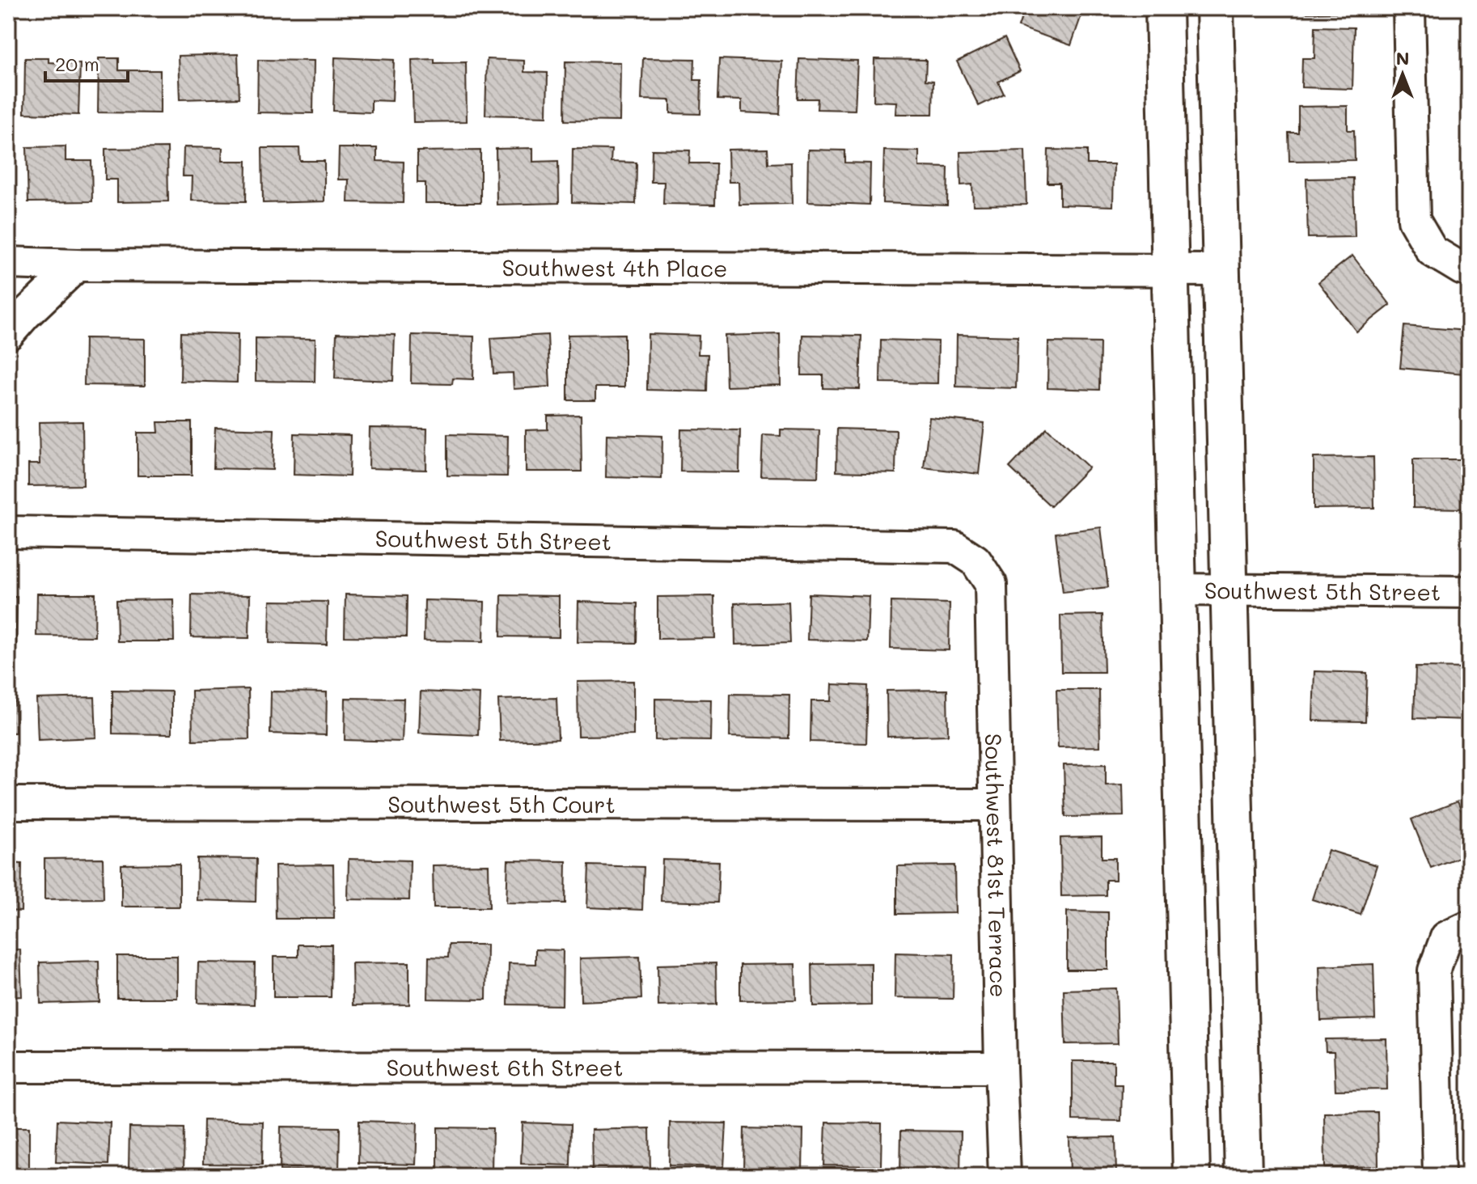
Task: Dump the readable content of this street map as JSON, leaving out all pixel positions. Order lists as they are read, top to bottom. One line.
{"streets":{"street":["Southwest 4th Place","Southwest 5th Street","Southwest 5th Court","Southwest 81st Terrace","Southwest 6th Street"]},"crossings":[["Southwest 5th Street","Southwest 81st Terrace"],["Southwest 5th Court","Southwest 81st Terrace"],["Southwest 81st Terrace","Southwest 6th Street"]],"scale_bar":"20 m","north":"top"}
